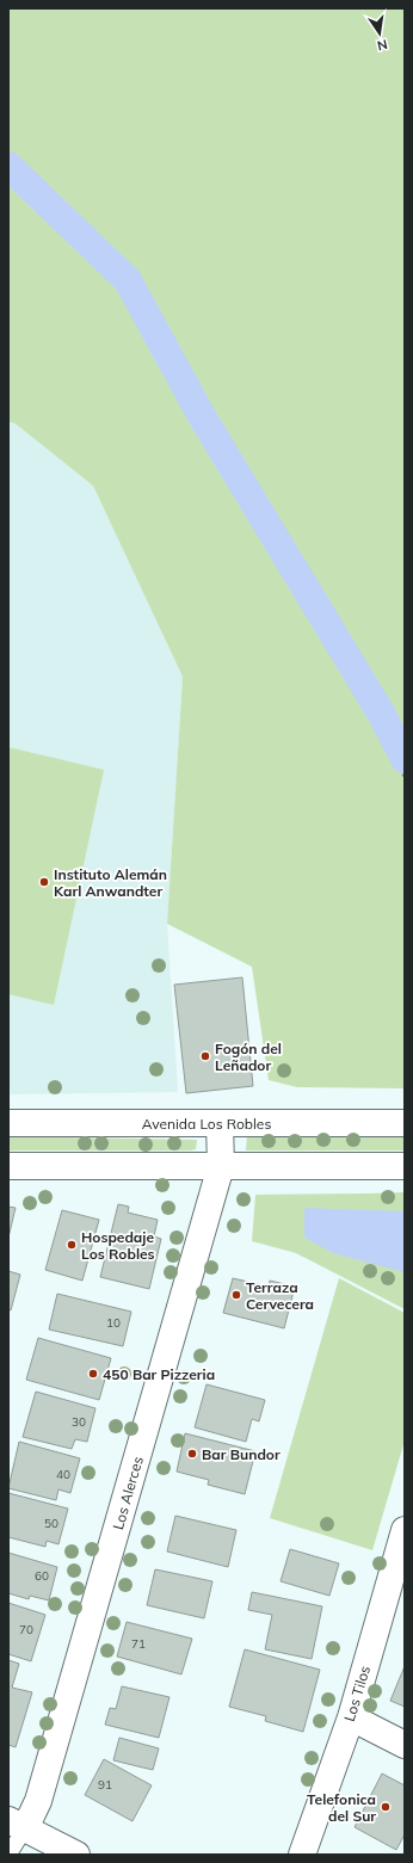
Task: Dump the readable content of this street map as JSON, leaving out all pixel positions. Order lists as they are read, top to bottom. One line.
{"streets":{"street":["Avenida Los Robles","Los Alerces","Los Tilos"]},"crossings":[["Avenida Los Robles","Los Alerces"]],"places":["Instituto Alemán Karl Anwandter","Fogón del Leñador","Hospedaje Los Robles","Terraza Cervecera","450 Bar Pizzeria","Bar Bundor","Telefonica del Sur"],"house_numbers":["10","30","40","50","60","70","71","91"],"north":"bottom"}
